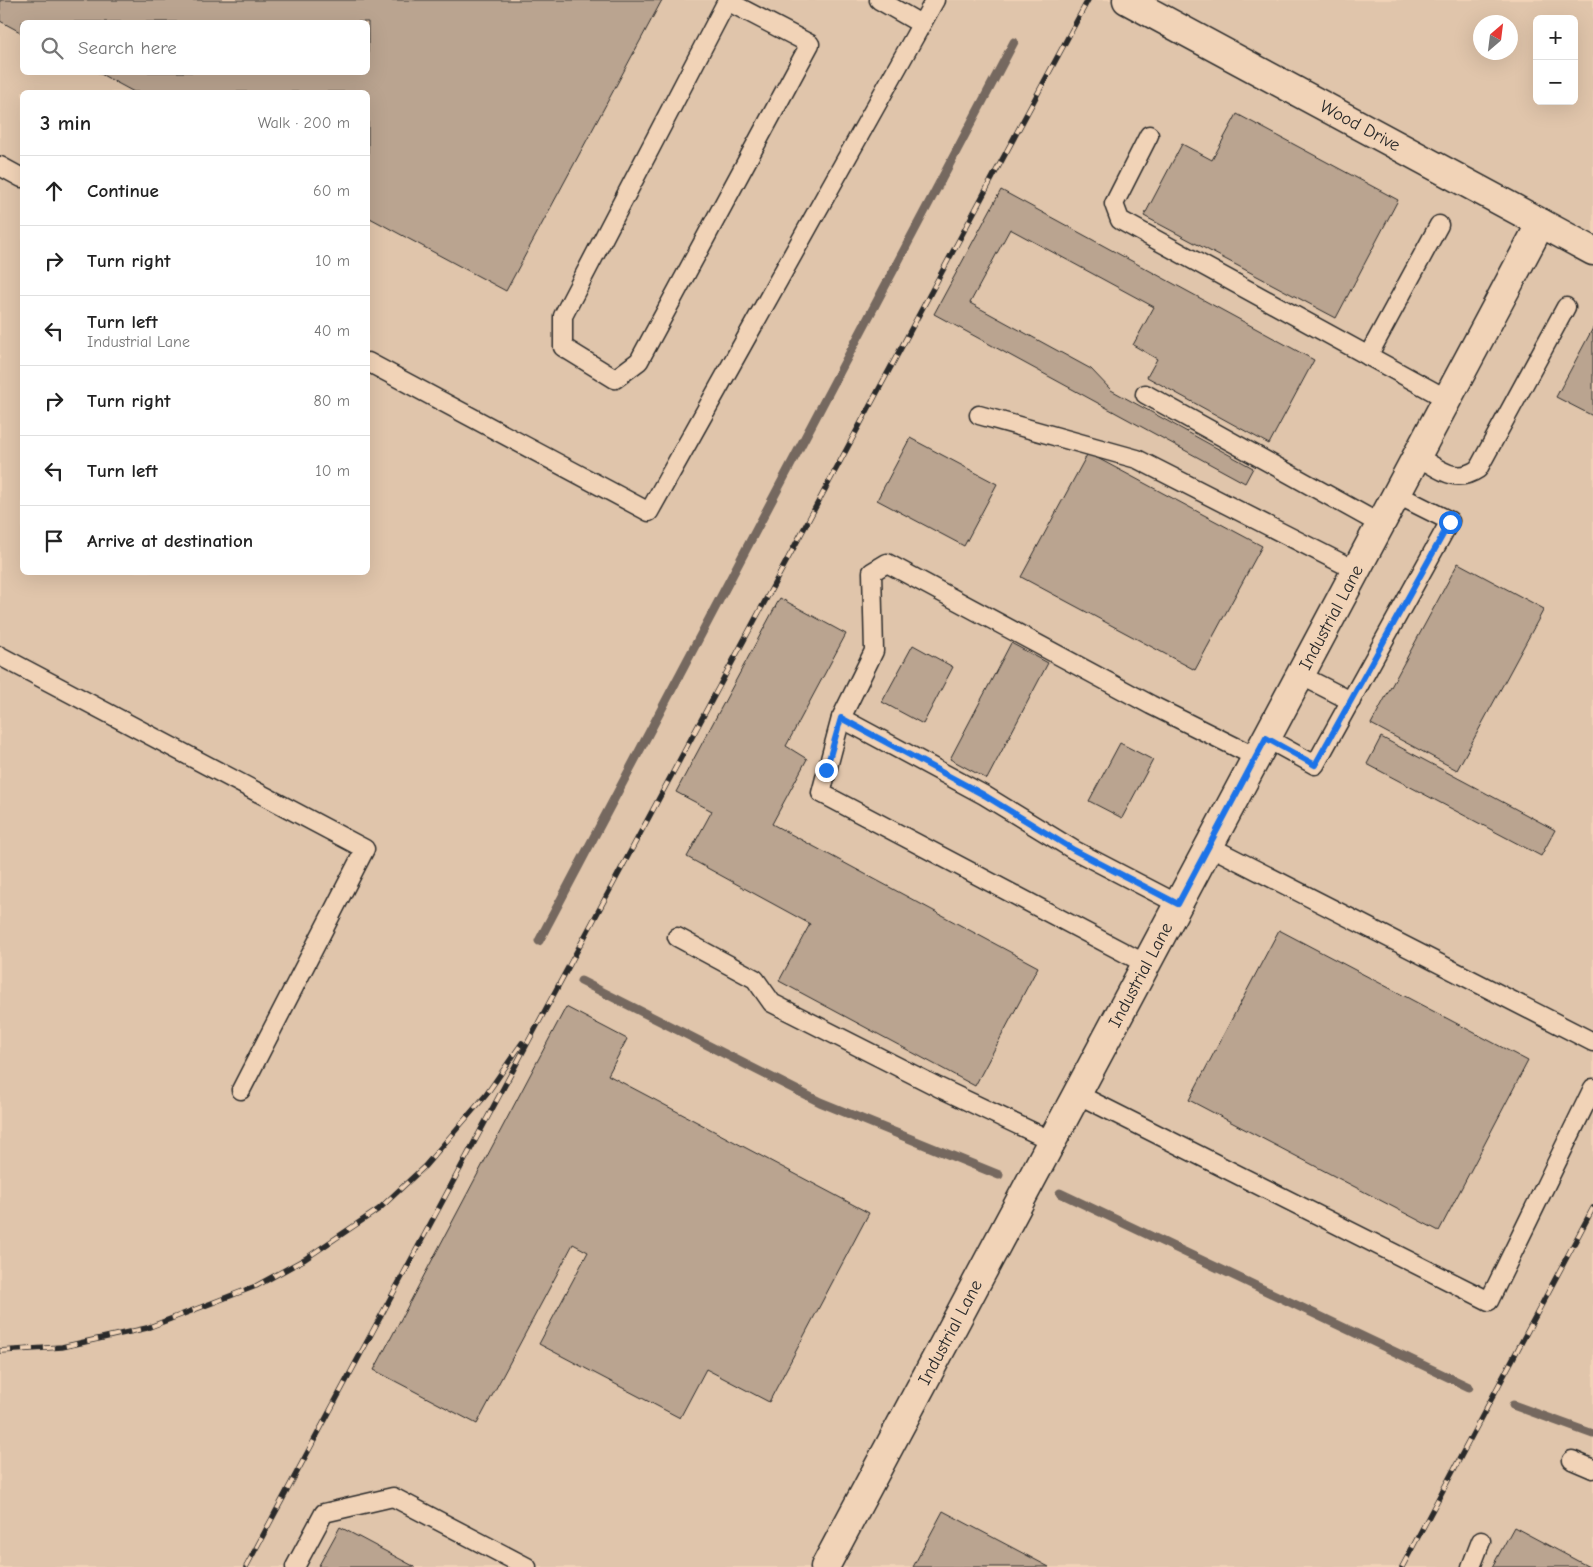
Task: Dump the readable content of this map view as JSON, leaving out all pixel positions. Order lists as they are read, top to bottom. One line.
{"streets":{"street":["Wood Drive","Industrial Lane"]},"crossings":[["Wood Drive","Industrial Lane"]],"north":"top right","page":{"map_buttons":["+","−"],"search":"Search here","heading":["3 min","Walk · 200 m"],"list":[["Continue","60 m"],["Turn right","10 m"],["Turn left","Industrial Lane","40 m"],["Turn right","80 m"],["Turn left","10 m"],"Arrive at destination"]}}
